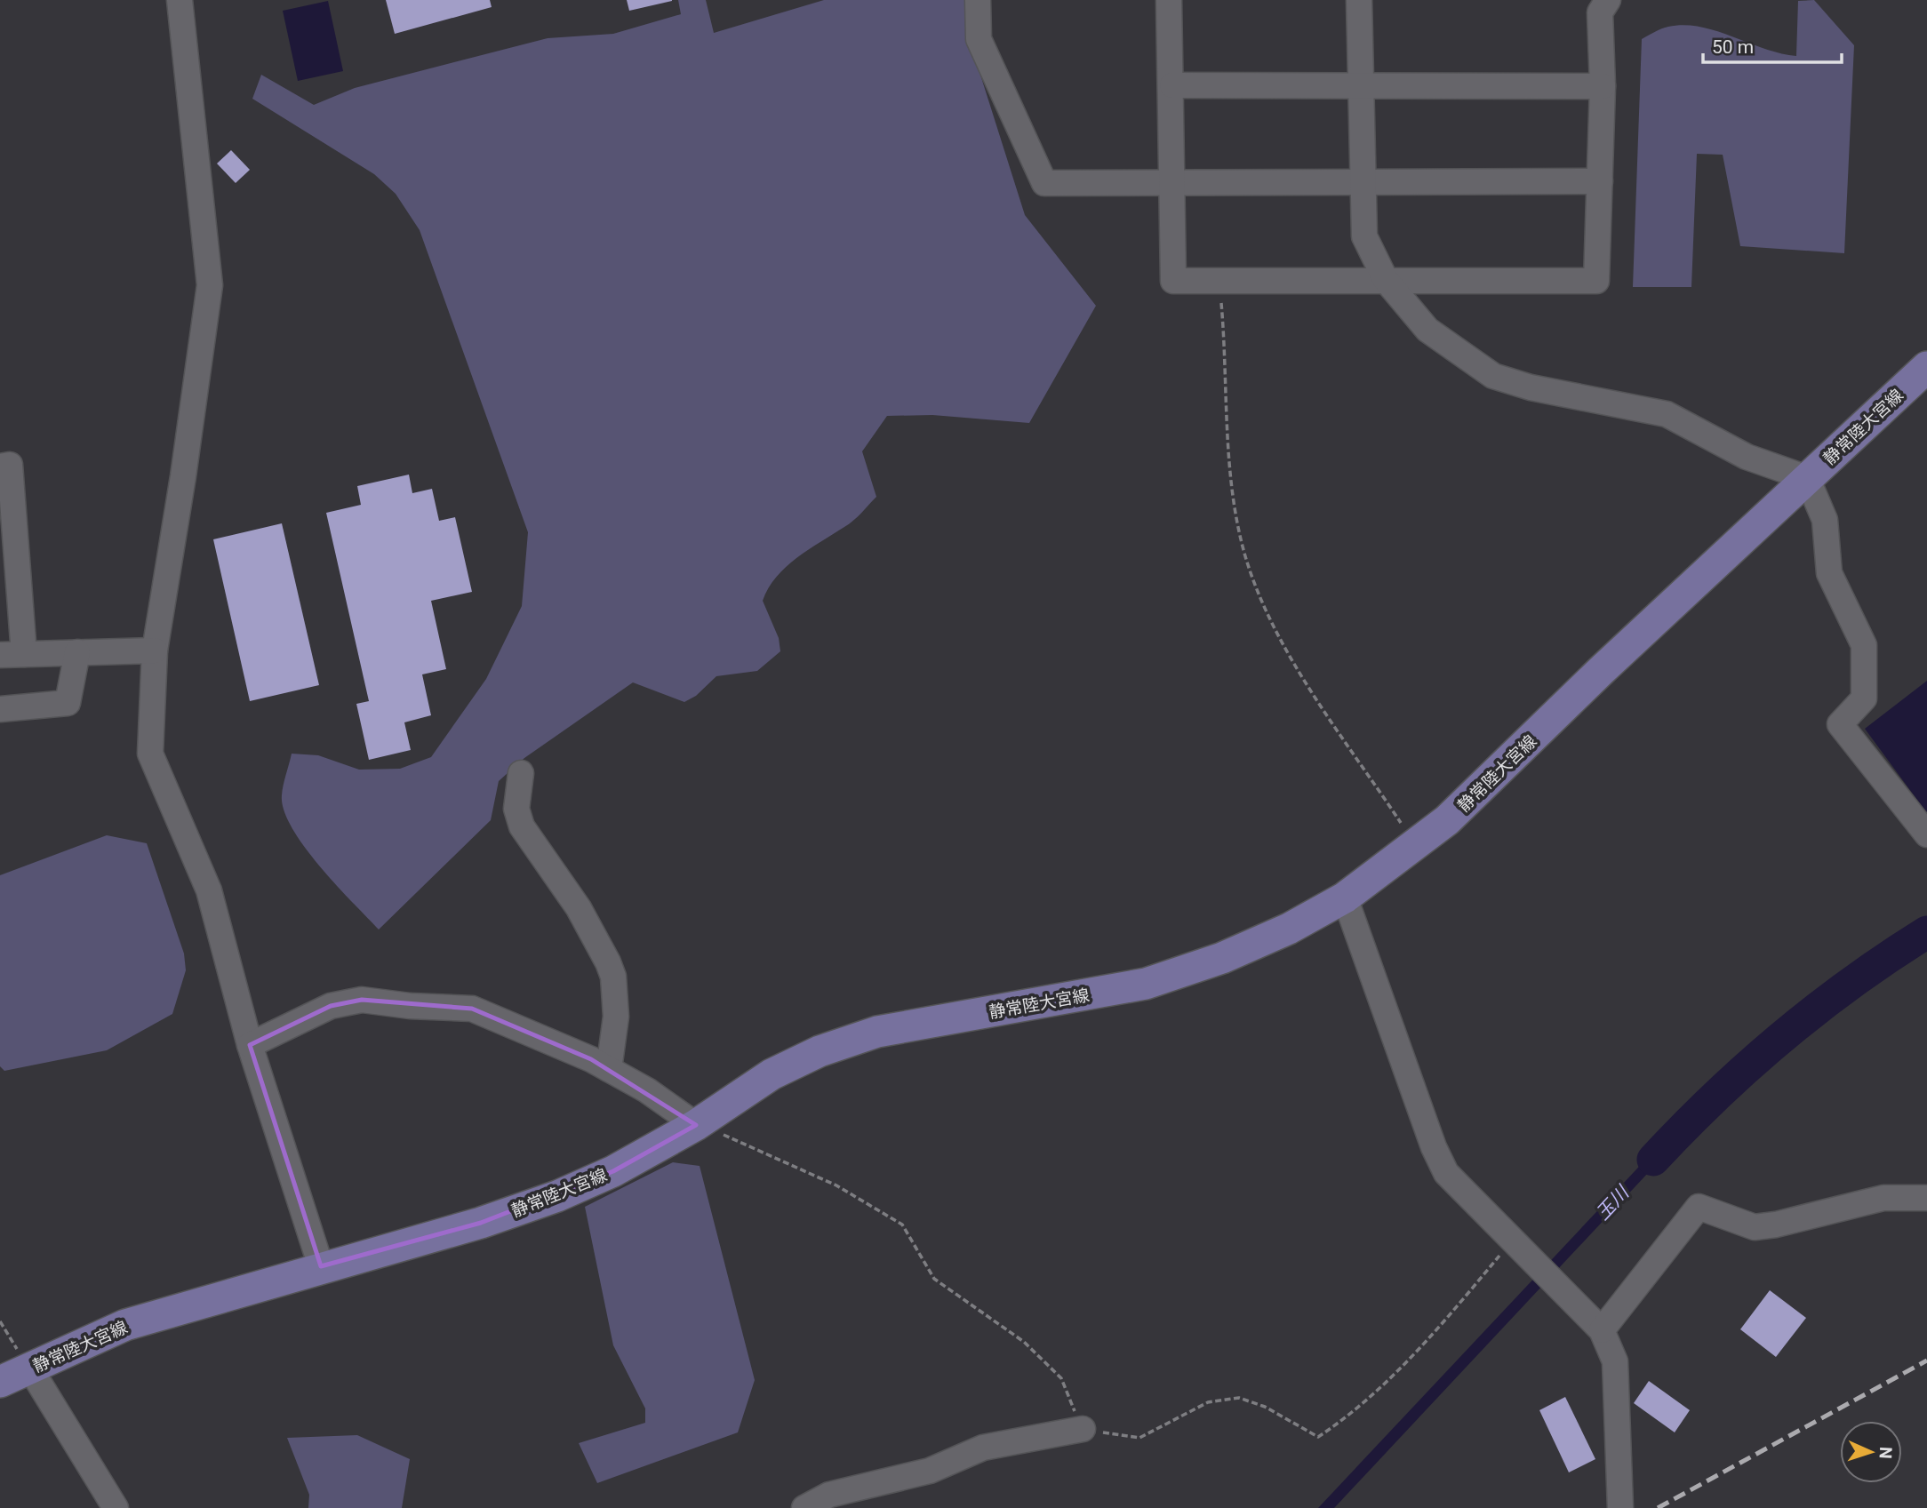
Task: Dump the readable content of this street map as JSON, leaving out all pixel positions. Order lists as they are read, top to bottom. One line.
{"streets":{"main road":["静常陸大宮線"]},"water":["玉川"],"scale_bar":"50 m","north":"right"}
